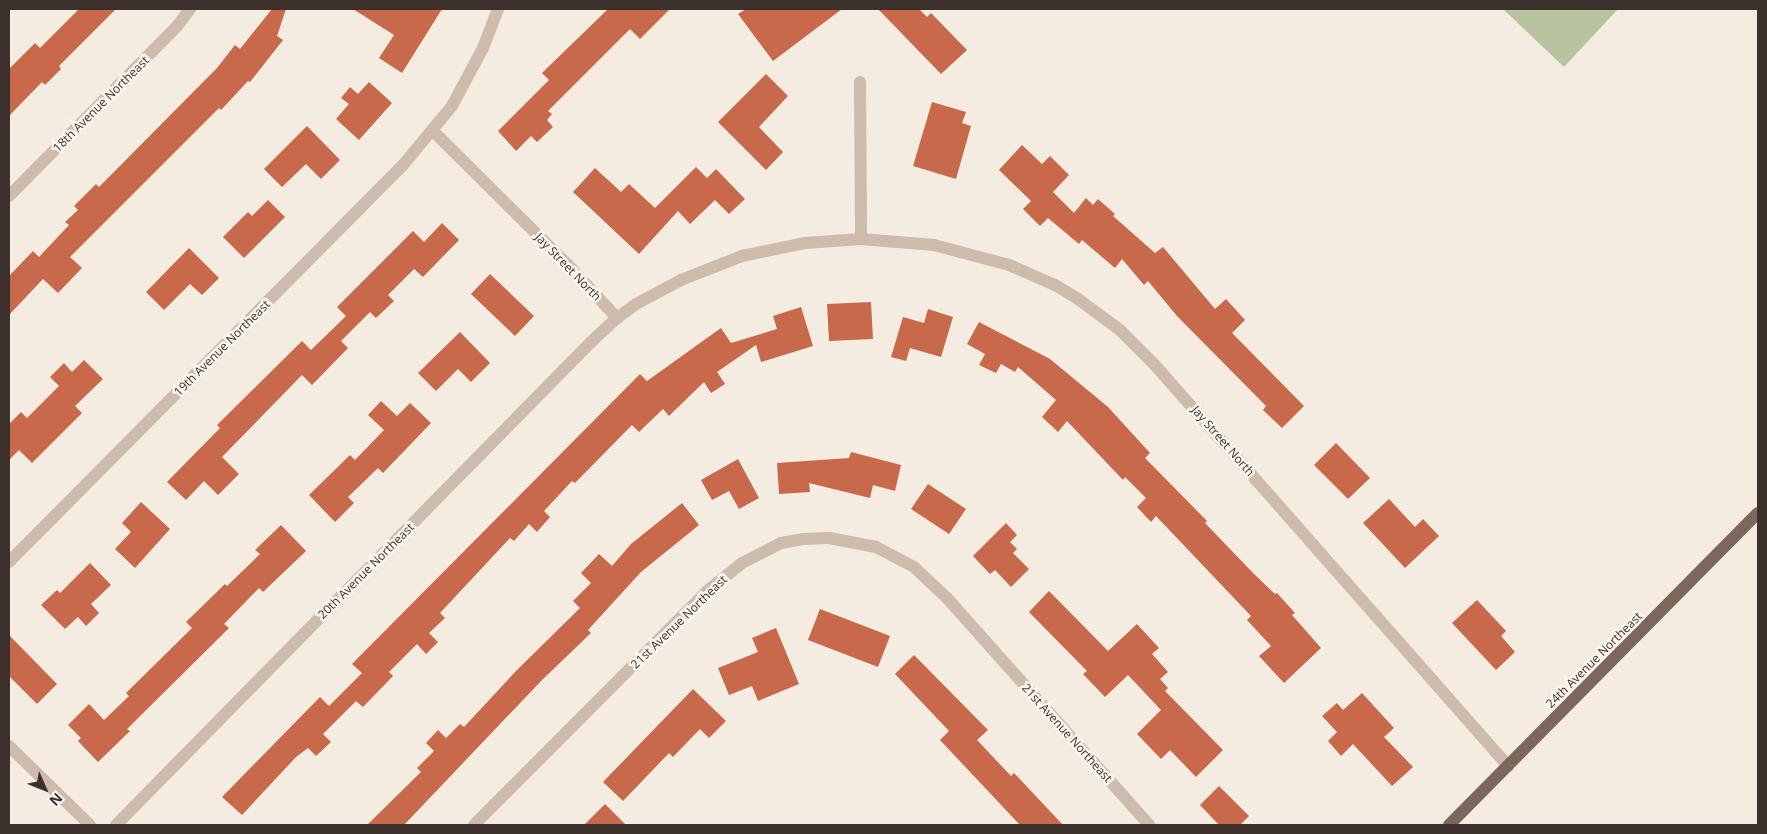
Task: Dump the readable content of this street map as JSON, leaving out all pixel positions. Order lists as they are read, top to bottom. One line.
{"streets":{"main road":["24th Avenue Northeast"],"street":["18th Avenue Northeast","Jay Street North","19th Avenue Northeast","20th Avenue Northeast","21st Avenue Northeast"]},"crossings":[["Jay Street North","19th Avenue Northeast"],["Jay Street North","20th Avenue Northeast"],["Jay Street North","24th Avenue Northeast"]],"north":"bottom right"}
